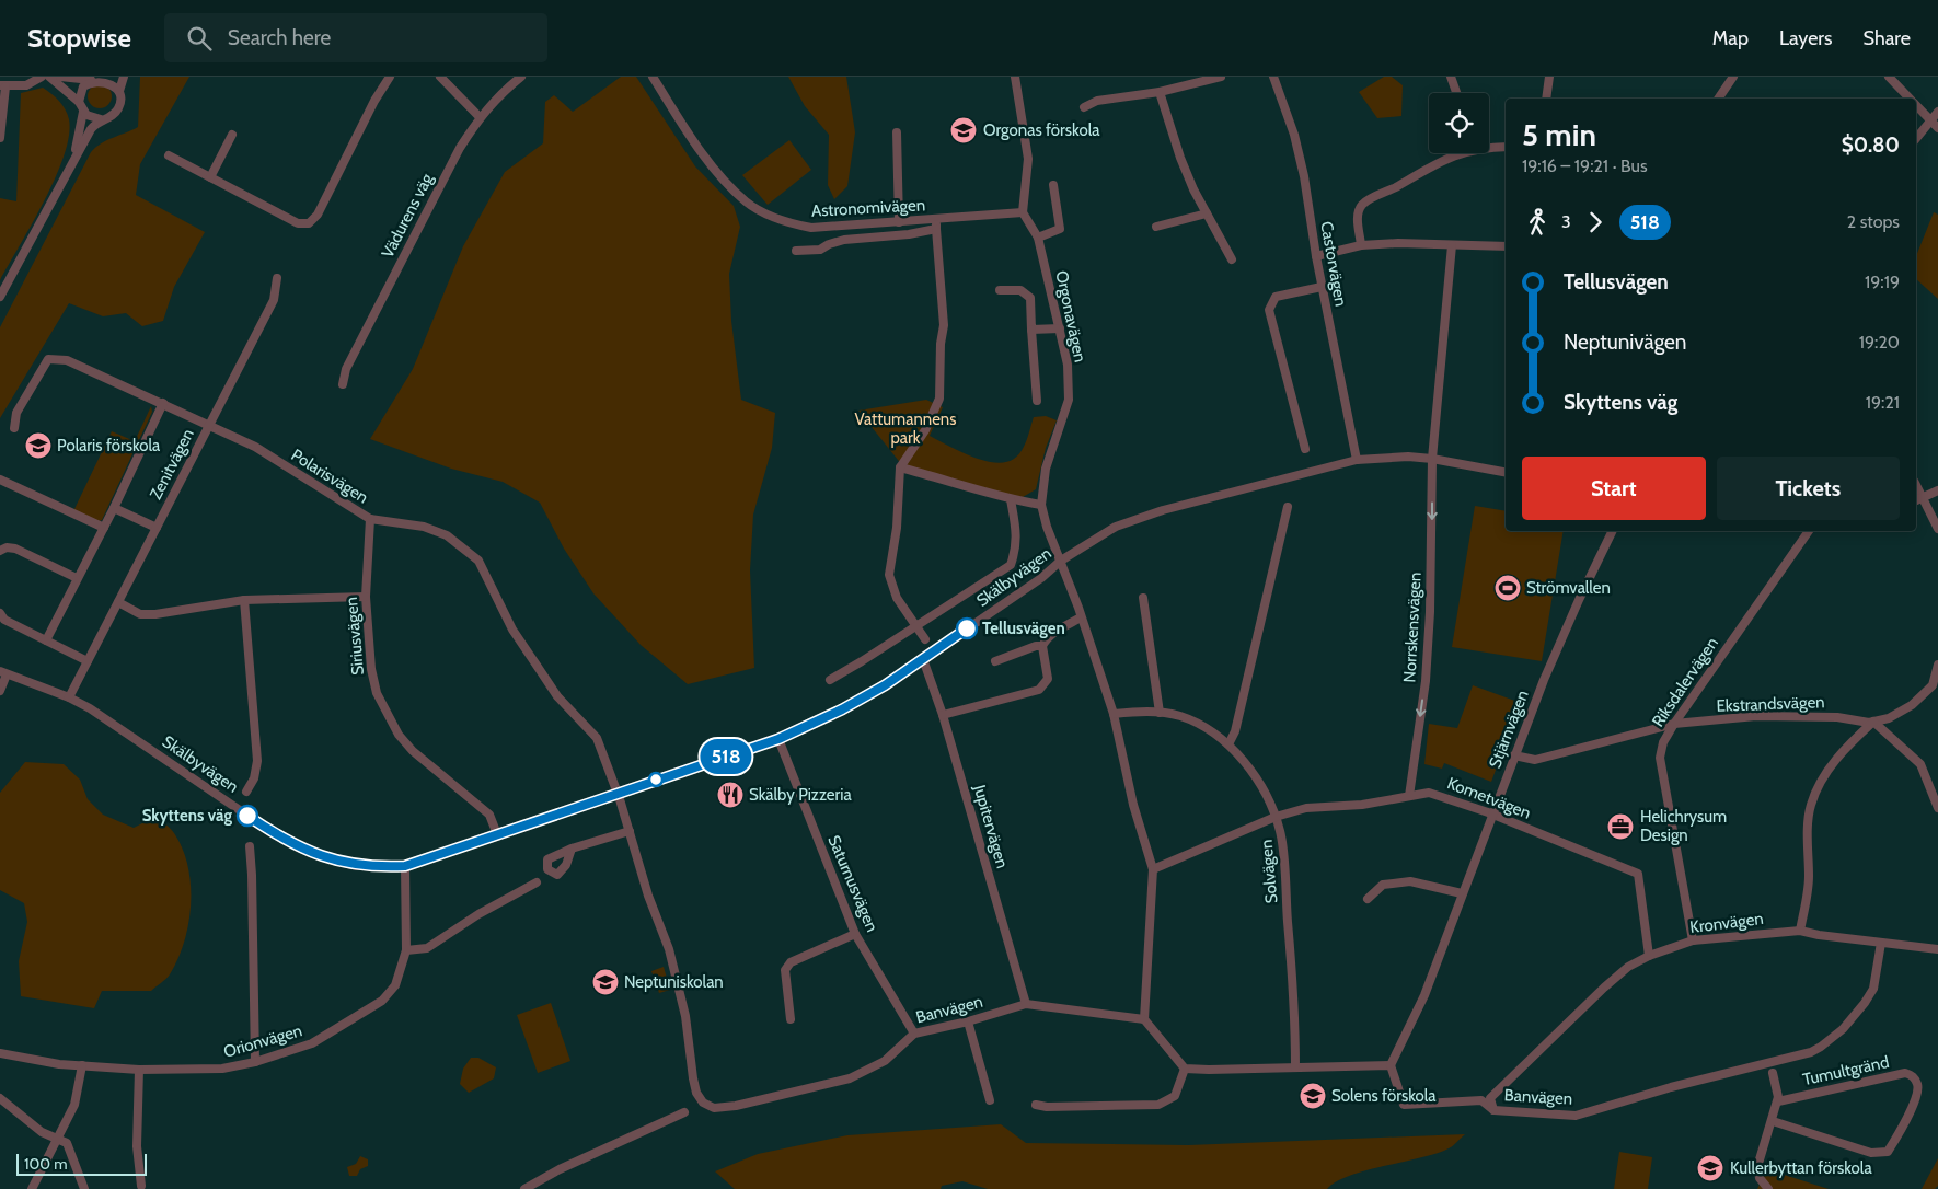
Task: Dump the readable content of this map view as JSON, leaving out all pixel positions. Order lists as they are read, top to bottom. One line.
{"streets":{"street":["Astronomivägen","Vädurens väg","Castorvägen","Orgonavägen","Zenitvägen","Polarisvägen","Skälbyvägen","Norrskensvägen","Siriusvägen","Riksdalervägen","Ekstrandsvägen","Stjärnvägen","Kometvägen","Jupitervägen","Solvägen","Saturnusvägen","Kronvägen","Banvägen","Orionvägen","Tumultgränd"]},"crossings":[["Astronomivägen","Orgonavägen"],["Castorvägen","Skälbyvägen"],["Orgonavägen","Skälbyvägen"],["Zenitvägen","Polarisvägen"],["Zenitvägen","Skälbyvägen"],["Polarisvägen","Skälbyvägen"],["Polarisvägen","Siriusvägen"],["Polarisvägen","Banvägen"],["Skälbyvägen","Norrskensvägen"],["Skälbyvägen","Siriusvägen"],["Skälbyvägen","Jupitervägen"],["Skälbyvägen","Saturnusvägen"],["Skälbyvägen","Orionvägen"],["Norrskensvägen","Kometvägen"],["Riksdalervägen","Ekstrandsvägen"],["Riksdalervägen","Kronvägen"],["Ekstrandsvägen","Stjärnvägen"],["Stjärnvägen","Kometvägen"],["Stjärnvägen","Banvägen"],["Kometvägen","Solvägen"],["Kometvägen","Kronvägen"],["Jupitervägen","Banvägen"],["Saturnusvägen","Banvägen"],["Kronvägen","Banvägen"]],"one_way":["Norrskensvägen"],"parks":["Vattumannens park"],"places":{"school or university":["Orgonas förskola","Polaris förskola","Neptuniskolan","Solens förskola","Kullerbyttan förskola"],"sports":["Strömvallen"],"other":["Tellusvägen","Skyttens väg"],"restaurant":["Skälby Pizzeria"],"office":["Helichrysum Design"]},"lines":["bus line 518"],"scale_bar":"100 m","page":{"header":"Stopwise","search":"Search here","nav":["Map","Layers","Share"],"on_map":"518","heading":["5 min","19:16 – 19:21 · Bus","$0.80"],"legs":["3","518","2 stops"],"list":[{"name":"Tellusvägen","value":"19:19"},{"name":"Neptunivägen","value":"19:20"},{"name":"Skyttens väg","value":"19:21"}],"buttons":["Start","Tickets"],"scale":"100 m"}}
